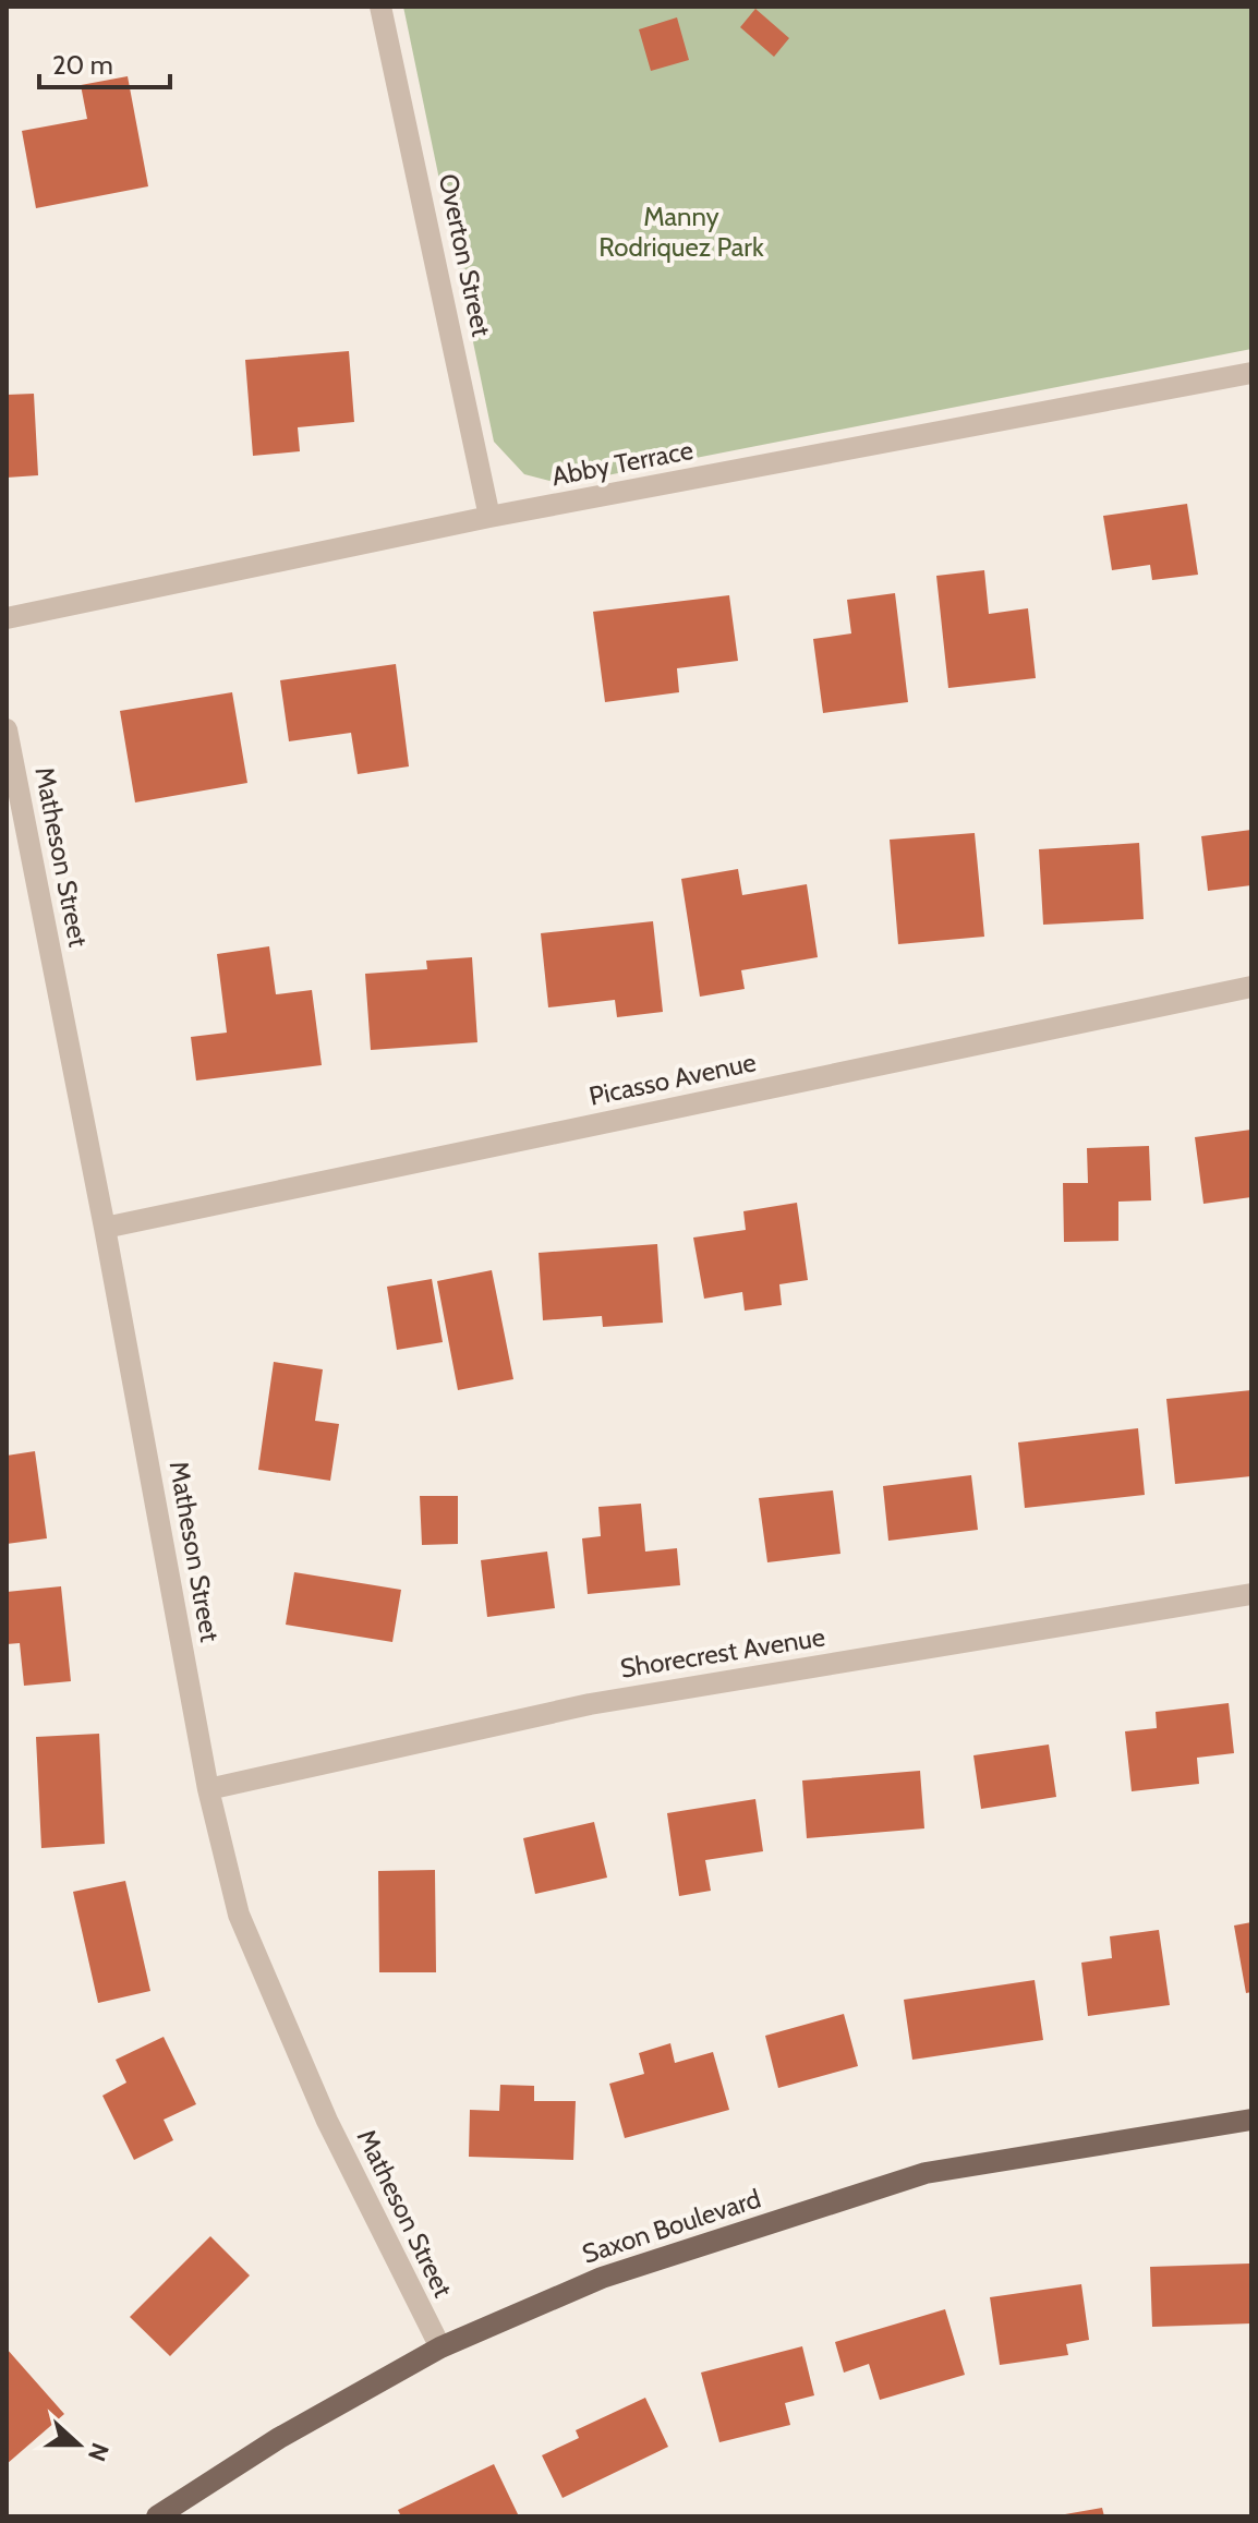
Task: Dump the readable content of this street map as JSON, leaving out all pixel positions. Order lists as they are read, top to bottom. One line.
{"streets":{"main road":["Saxon Boulevard"],"street":["Overton Street","Abby Terrace","Matheson Street","Picasso Avenue","Shorecrest Avenue"]},"crossings":[["Overton Street","Abby Terrace"],["Matheson Street","Picasso Avenue"],["Matheson Street","Shorecrest Avenue"],["Matheson Street","Saxon Boulevard"]],"parks":["Manny Rodriquez Park"],"scale_bar":"20 m","north":"right"}
